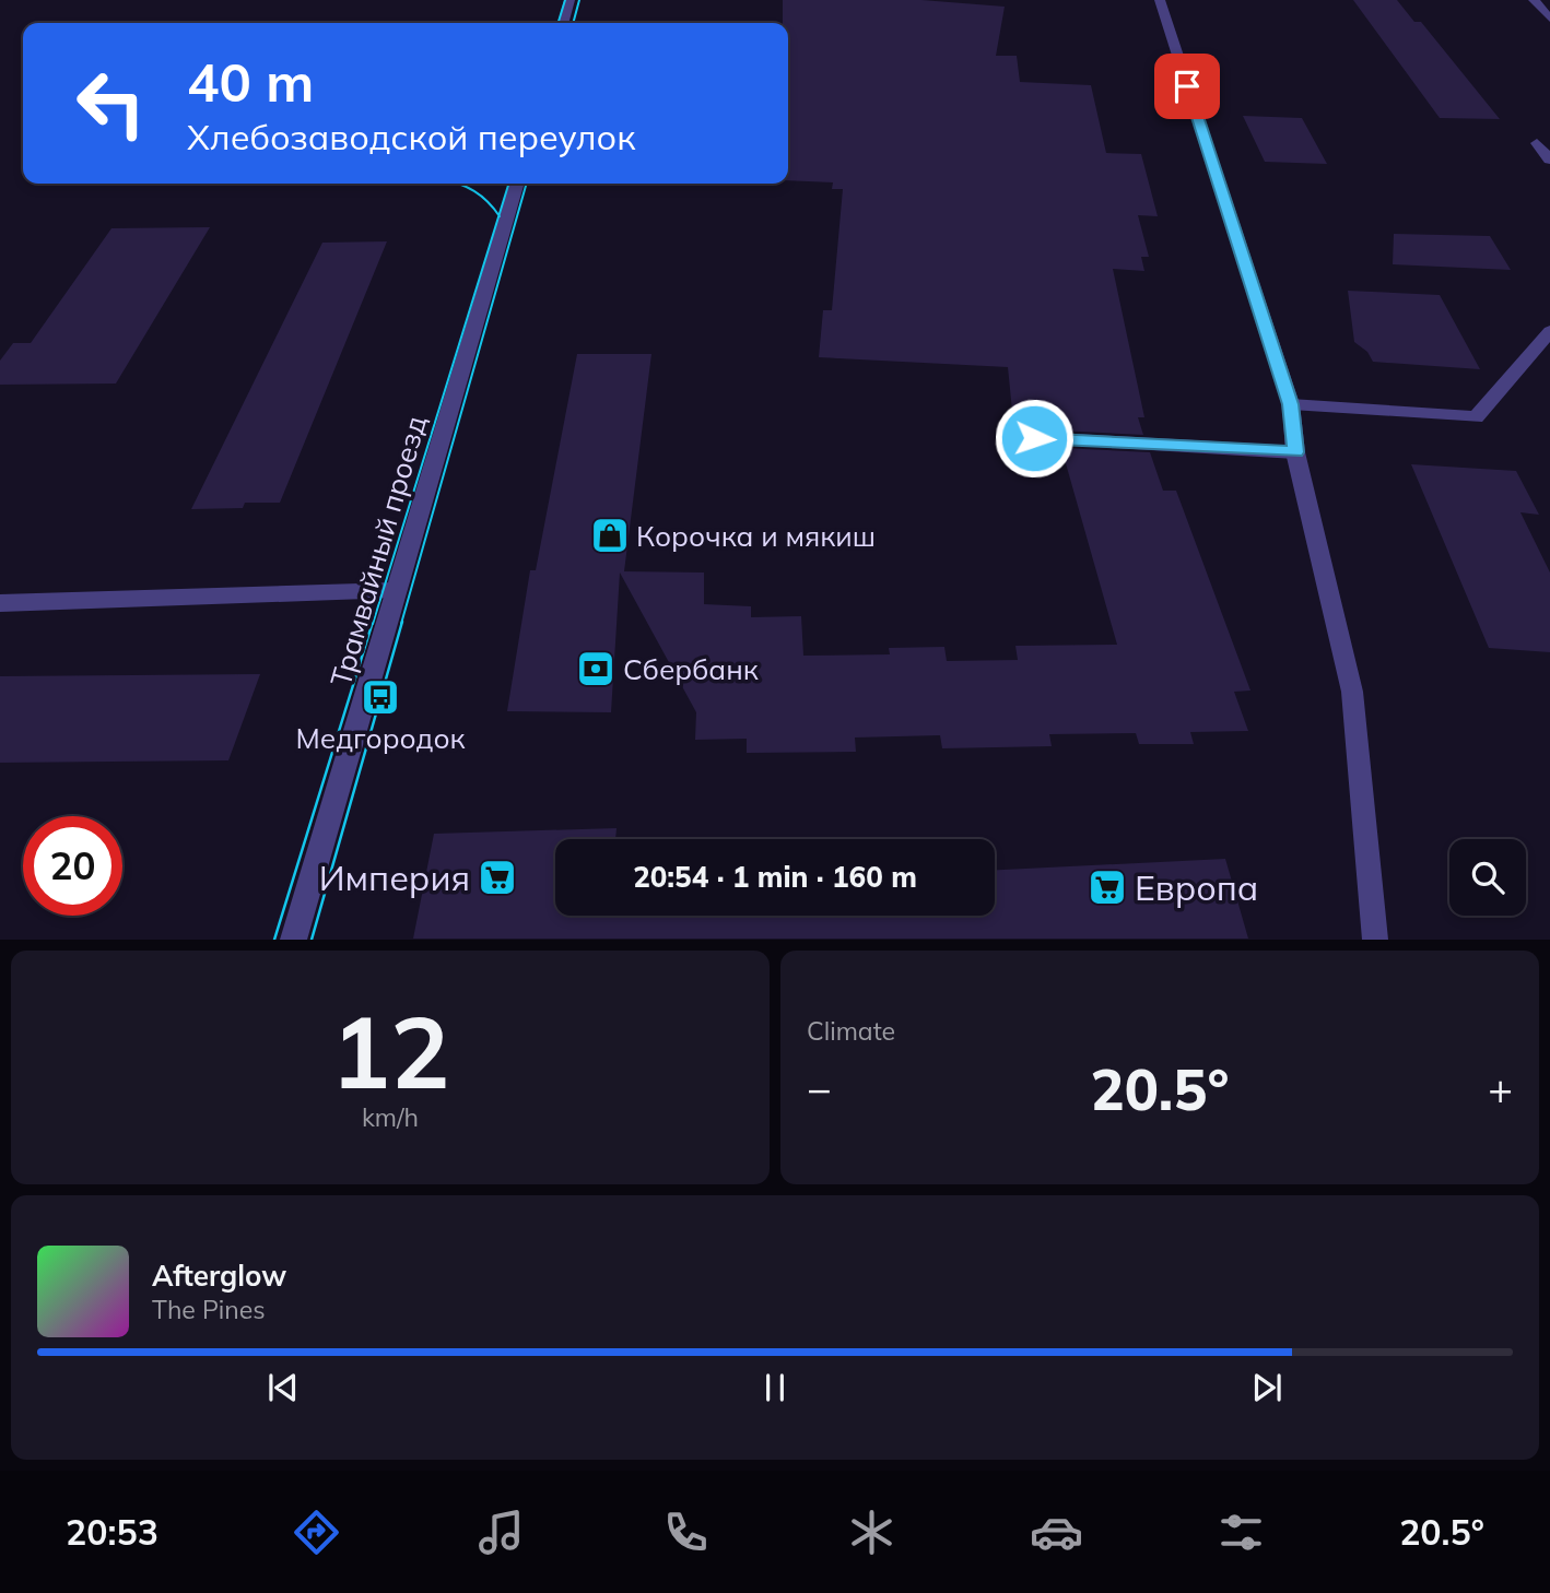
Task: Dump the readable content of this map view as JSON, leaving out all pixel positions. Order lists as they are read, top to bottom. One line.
{"streets":{"street":["Трамвайный проезд"]},"places":{"shop":["Корочка и мякиш"],"bank":["Сбербанк"],"bus stop":["Медгородок"],"supermarket":["Империя","Европа"]},"page":{"turn":["40 m","Хлебозаводской переулок"],"limit":"20","trip":"20:54 · 1 min · 160 m","tile":[["12","km/h"],"Climate"],"heat":["−","20.5°","+"],"song":["Afterglow","The Pines"],"tabs":["20:53","20.5°"]}}
